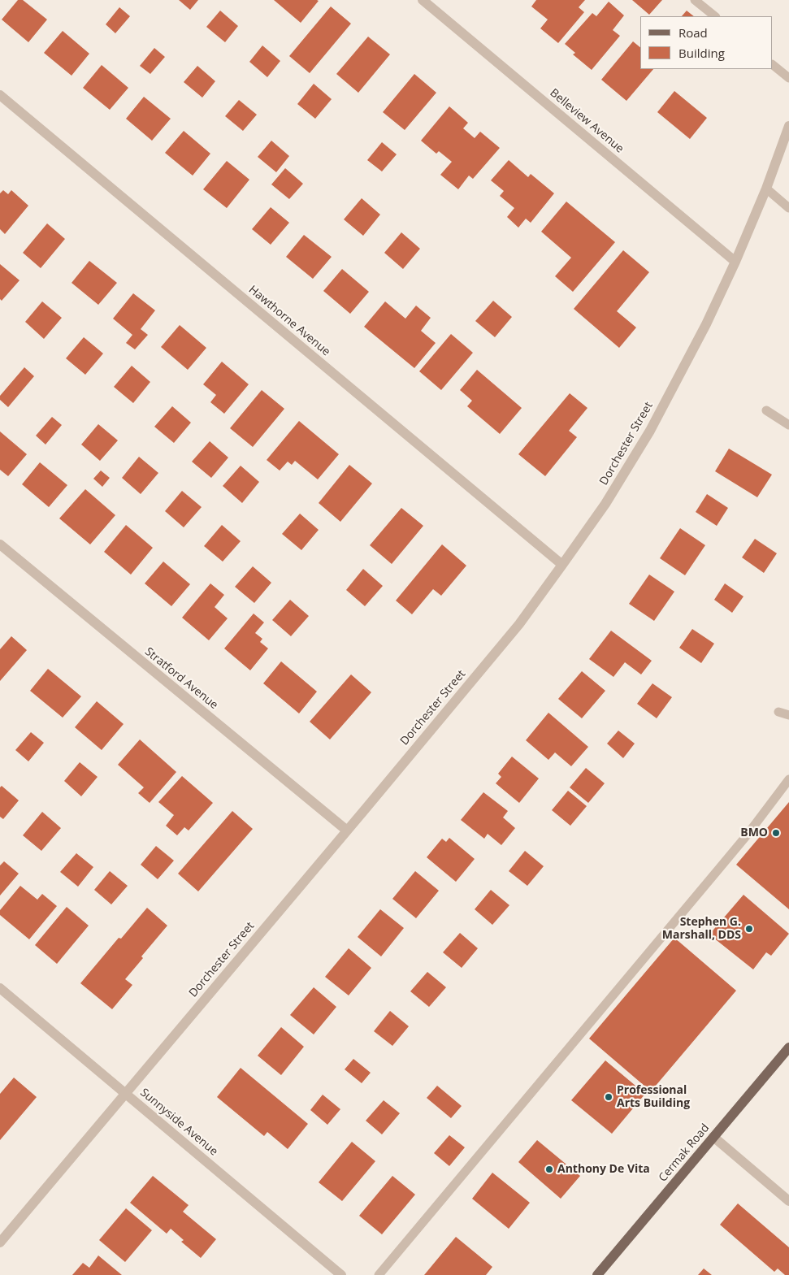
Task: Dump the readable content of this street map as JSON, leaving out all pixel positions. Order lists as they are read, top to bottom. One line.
{"streets":{"main road":["Cermak Road"],"street":["Belleview Avenue","Hawthorne Avenue","Dorchester Street","Stratford Avenue","Sunnyside Avenue"]},"crossings":[["Belleview Avenue","Dorchester Street"],["Hawthorne Avenue","Dorchester Street"],["Dorchester Street","Stratford Avenue"],["Dorchester Street","Sunnyside Avenue"]],"places":["BMO","Stephen G. Marshall, DDS","Professional Arts Building","Anthony De Vita"],"legend":["Road","Building"]}
